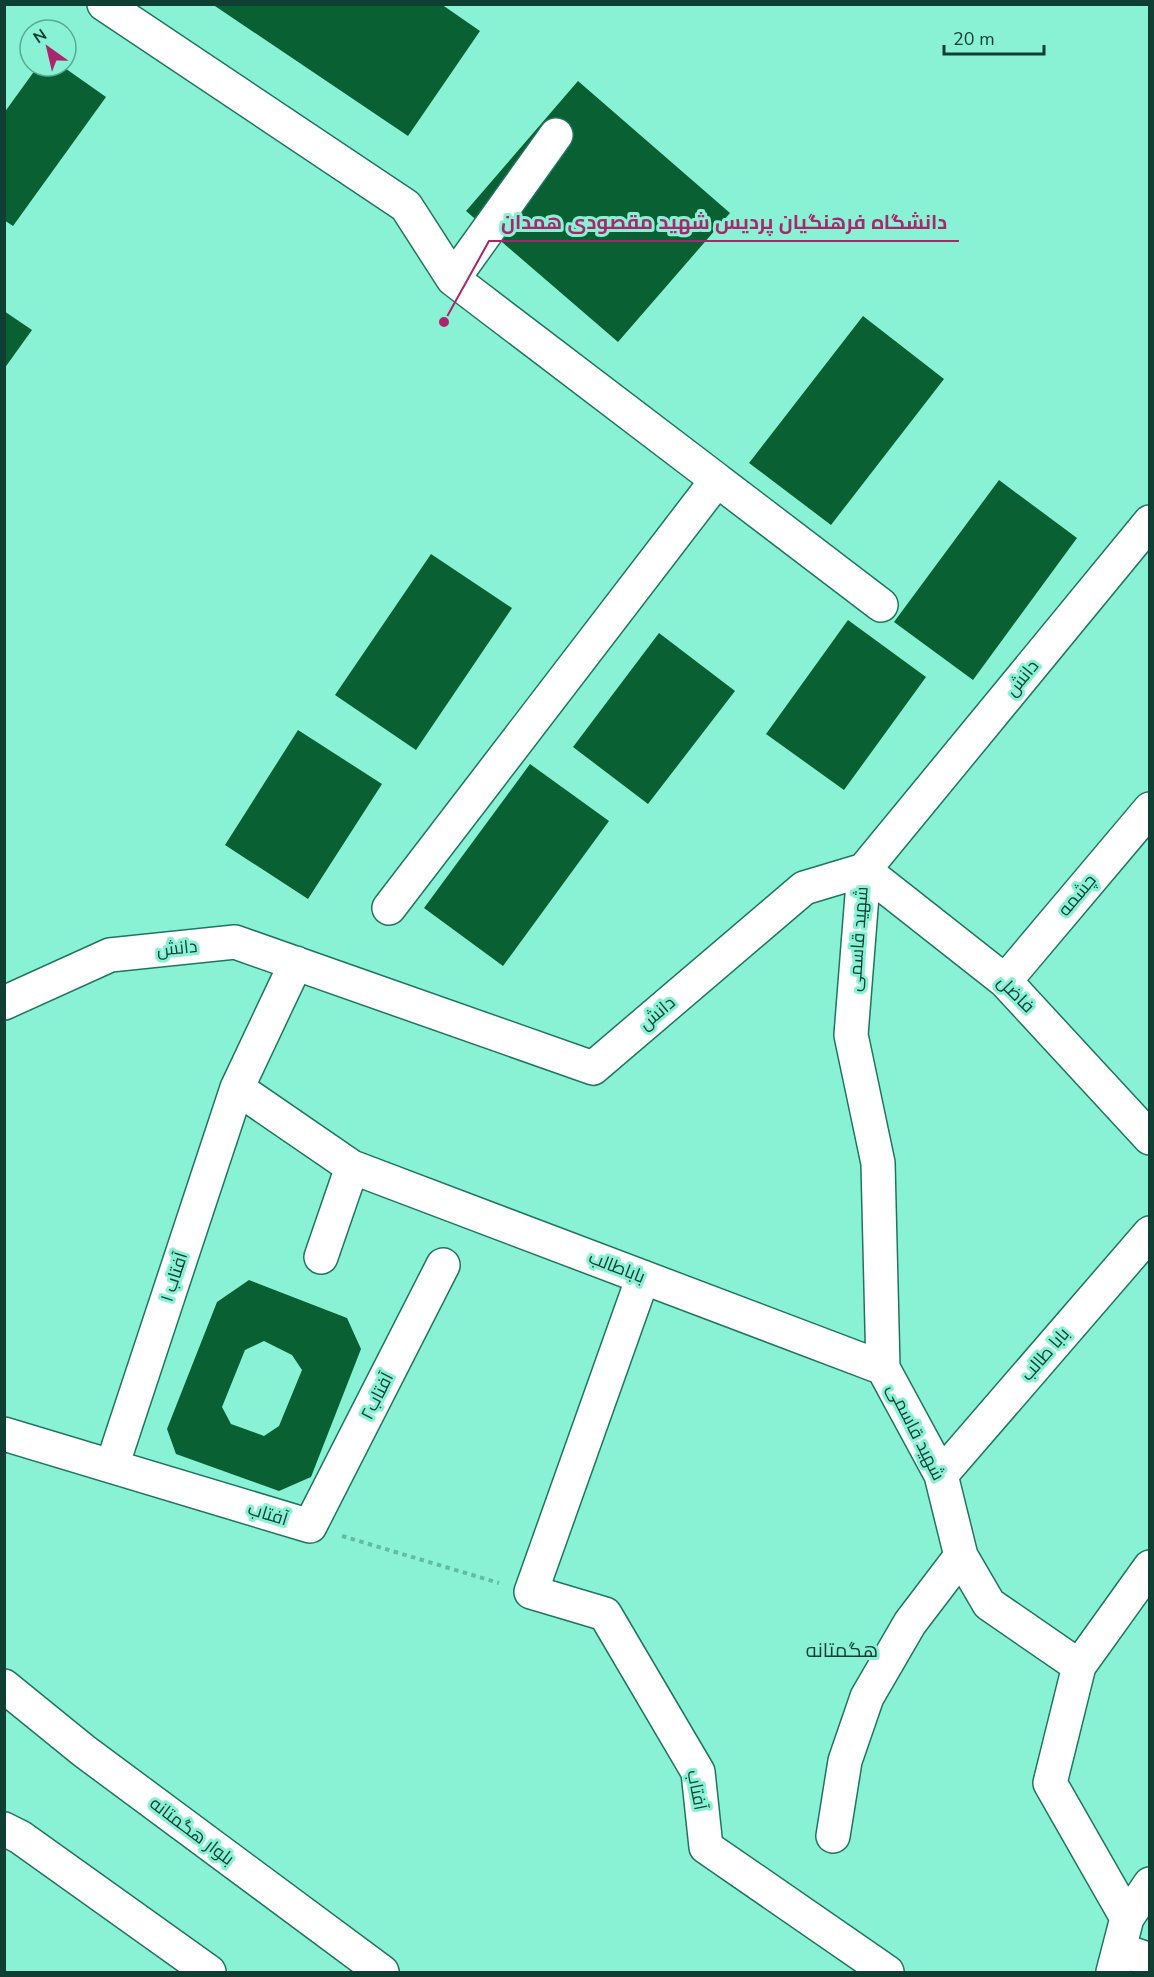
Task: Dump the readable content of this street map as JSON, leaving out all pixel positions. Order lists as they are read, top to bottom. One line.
{"streets":{"street":["دانش","چشمه","شهید قاسمی","فاضل","باباطالب","آفتاب ۱","بابا طالب","آفتاب۲","آفتاب","بلوار هگمتانه"]},"crossings":[["دانش","شهید قاسمی"],["دانش","فاضل"],["چشمه","فاضل"],["شهید قاسمی","فاضل"],["شهید قاسمی","باباطالب"],["شهید قاسمی","بابا طالب"],["باباطالب","آفتاب ۱"],["آفتاب ۱","آفتاب"],["آفتاب۲","آفتاب"]],"districts":["هگمتانه"],"places":["دانشگاه فرهنگیان پردیس شهید مقصودی همدان"],"scale_bar":"20 m","north":"top left"}
